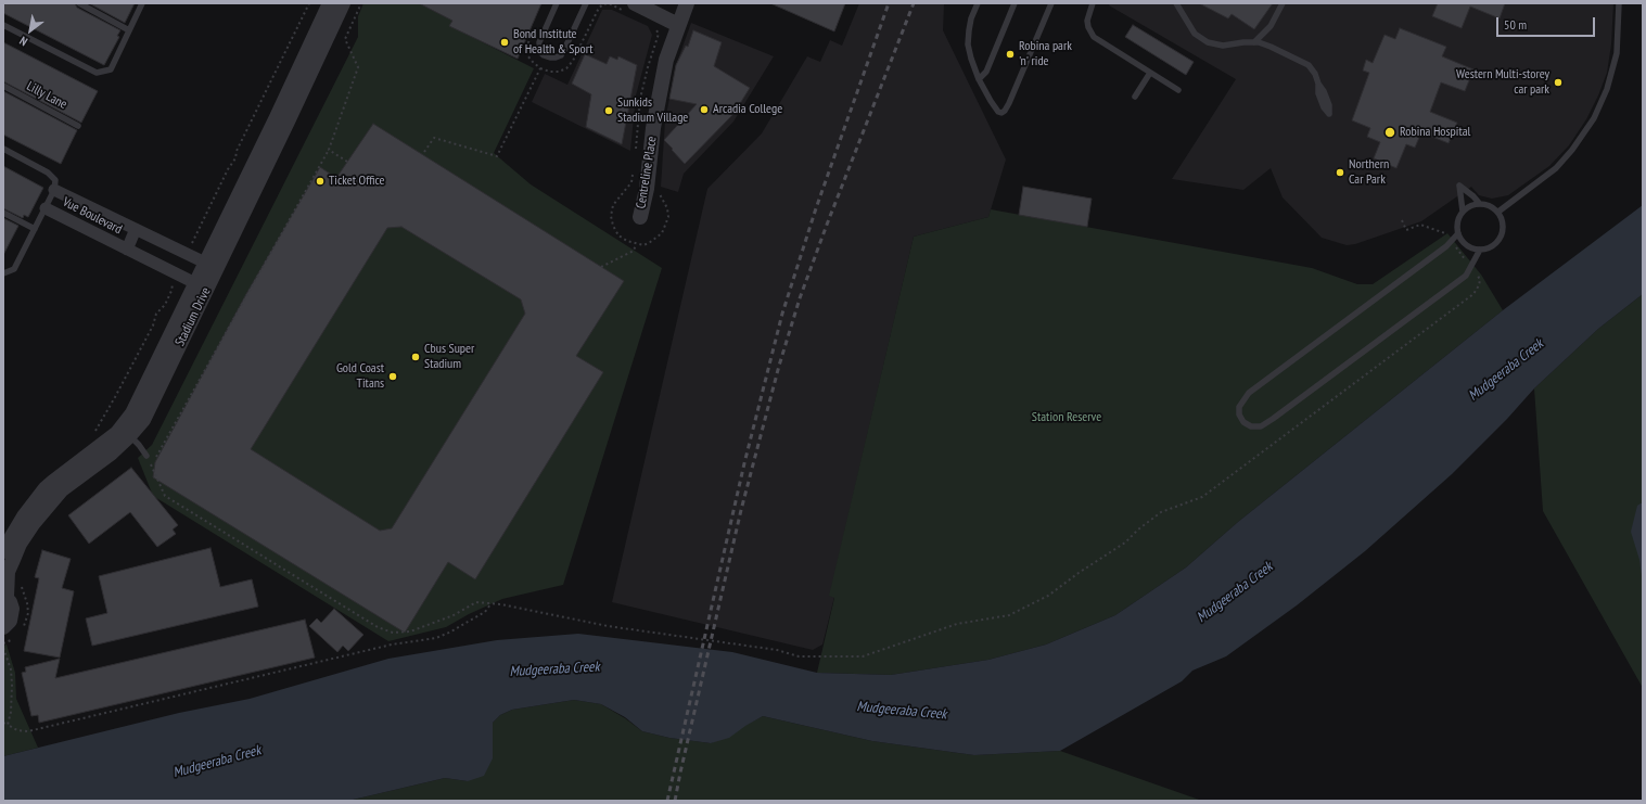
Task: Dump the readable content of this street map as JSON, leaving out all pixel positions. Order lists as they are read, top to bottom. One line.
{"streets":{"street":["Centreline Place","Vue Boulevard","Stadium Drive"],"lane":["Lilly Lane"]},"crossings":[["Vue Boulevard","Stadium Drive"]],"water":["Mudgeeraba Creek"],"parks":["Station Reserve"],"places":["Bond Institute of Health & Sport","Robina park 'n' ride","Western Multi-storey car park","Arcadia College","Sunkids Stadium Village","Robina Hospital","Northern Car Park","Ticket Office","Cbus Super Stadium","Gold Coast Titans"],"scale_bar":"50 m","north":"bottom left"}
